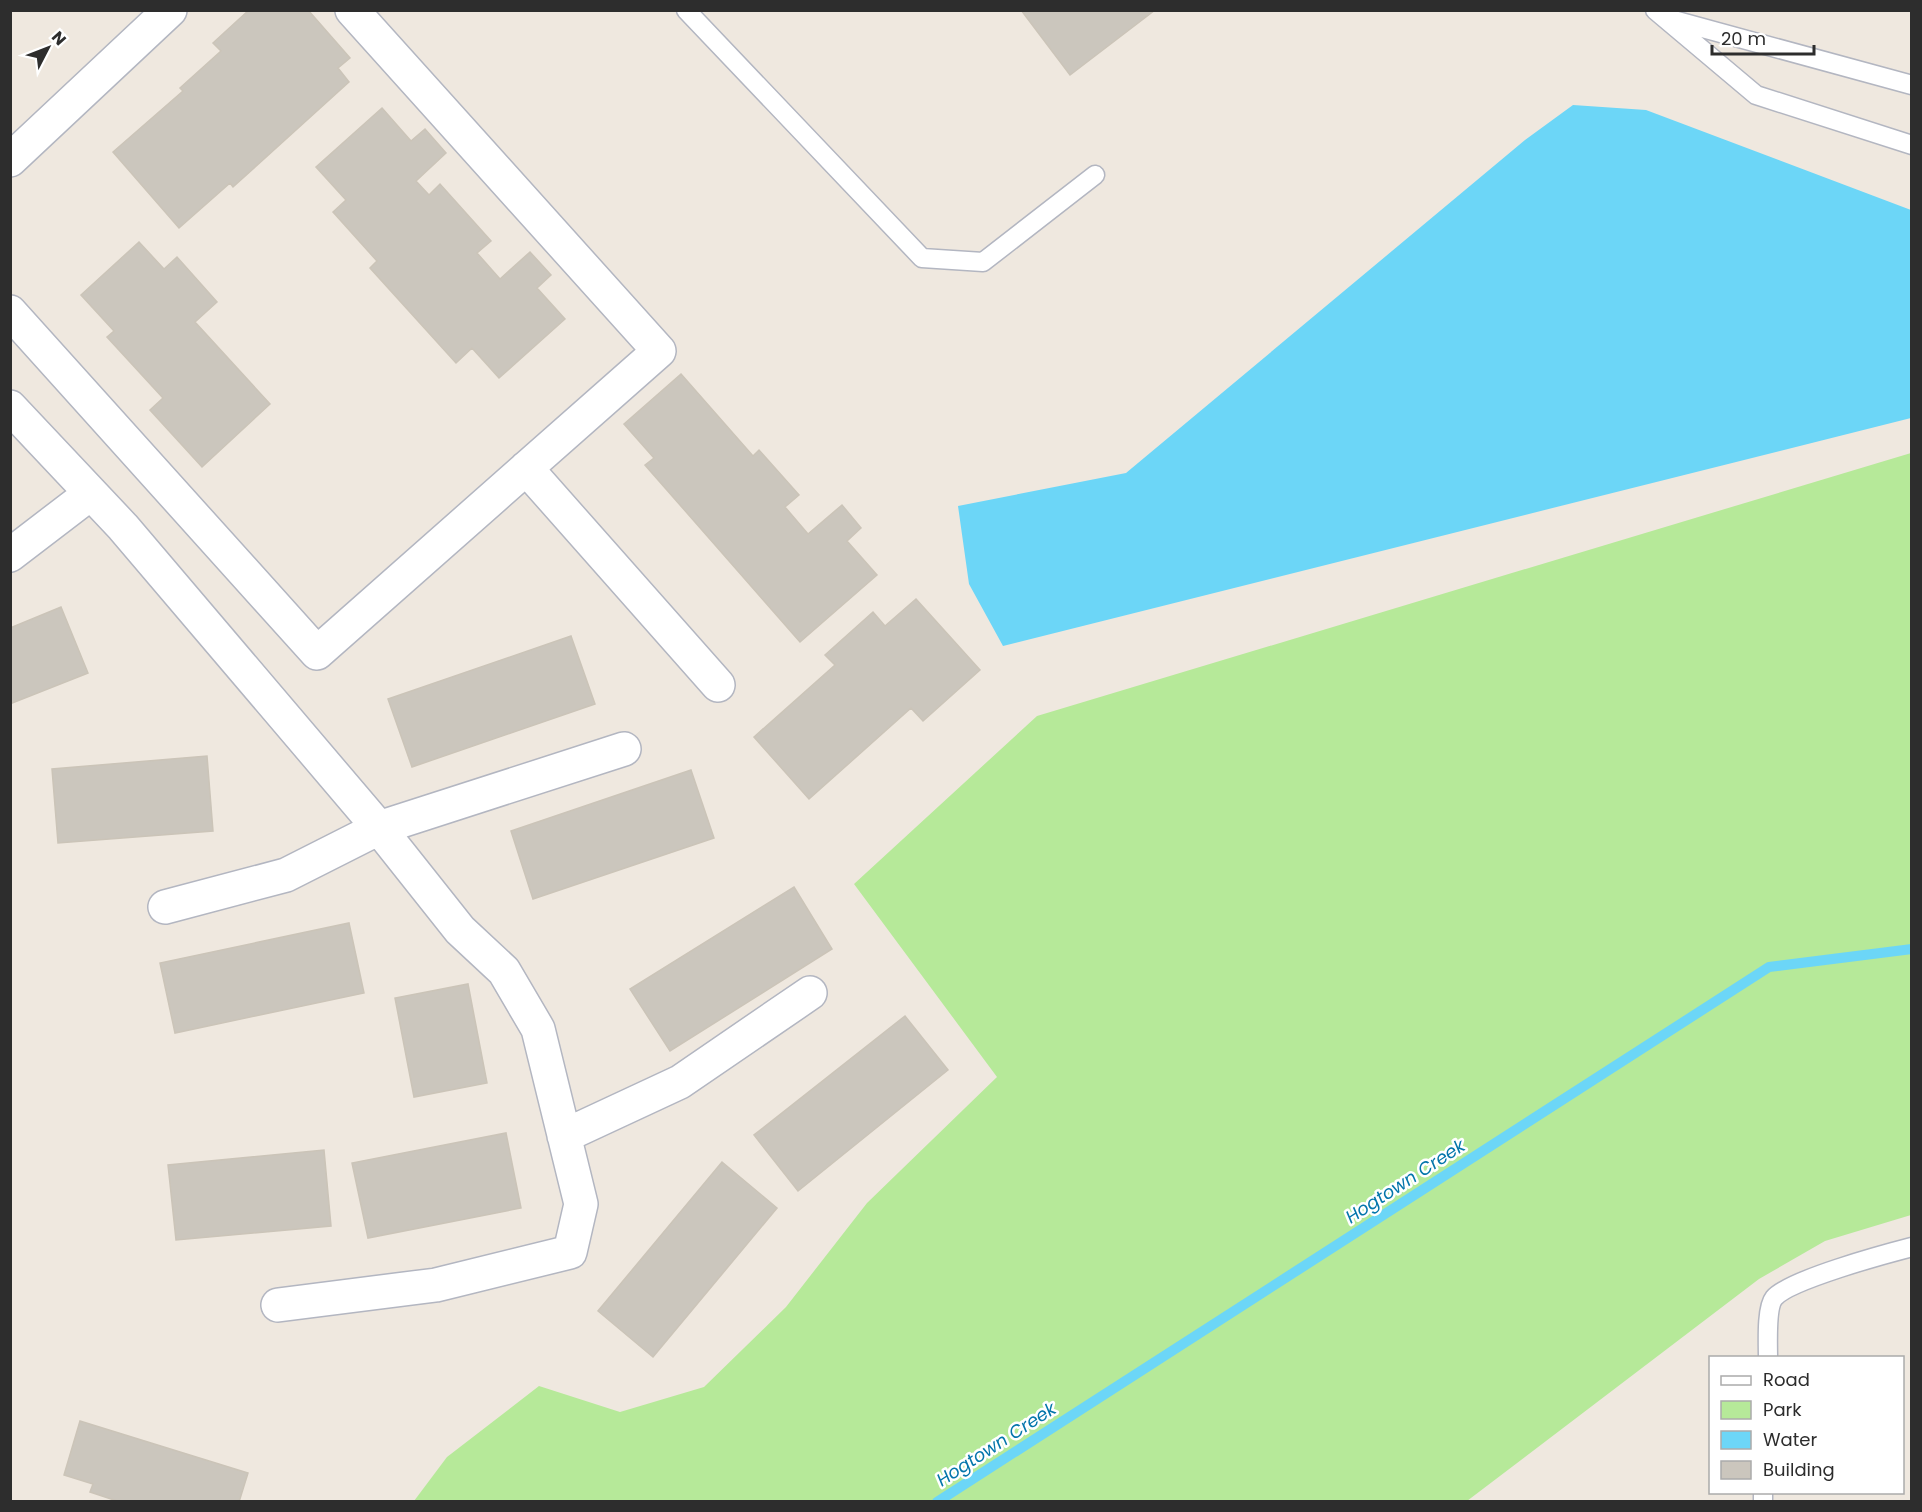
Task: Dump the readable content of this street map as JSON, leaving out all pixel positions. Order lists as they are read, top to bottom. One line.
{"water":["Hogtown Creek"],"legend":["Road","Park","Water","Building"],"scale_bar":"20 m","north":"top right"}
